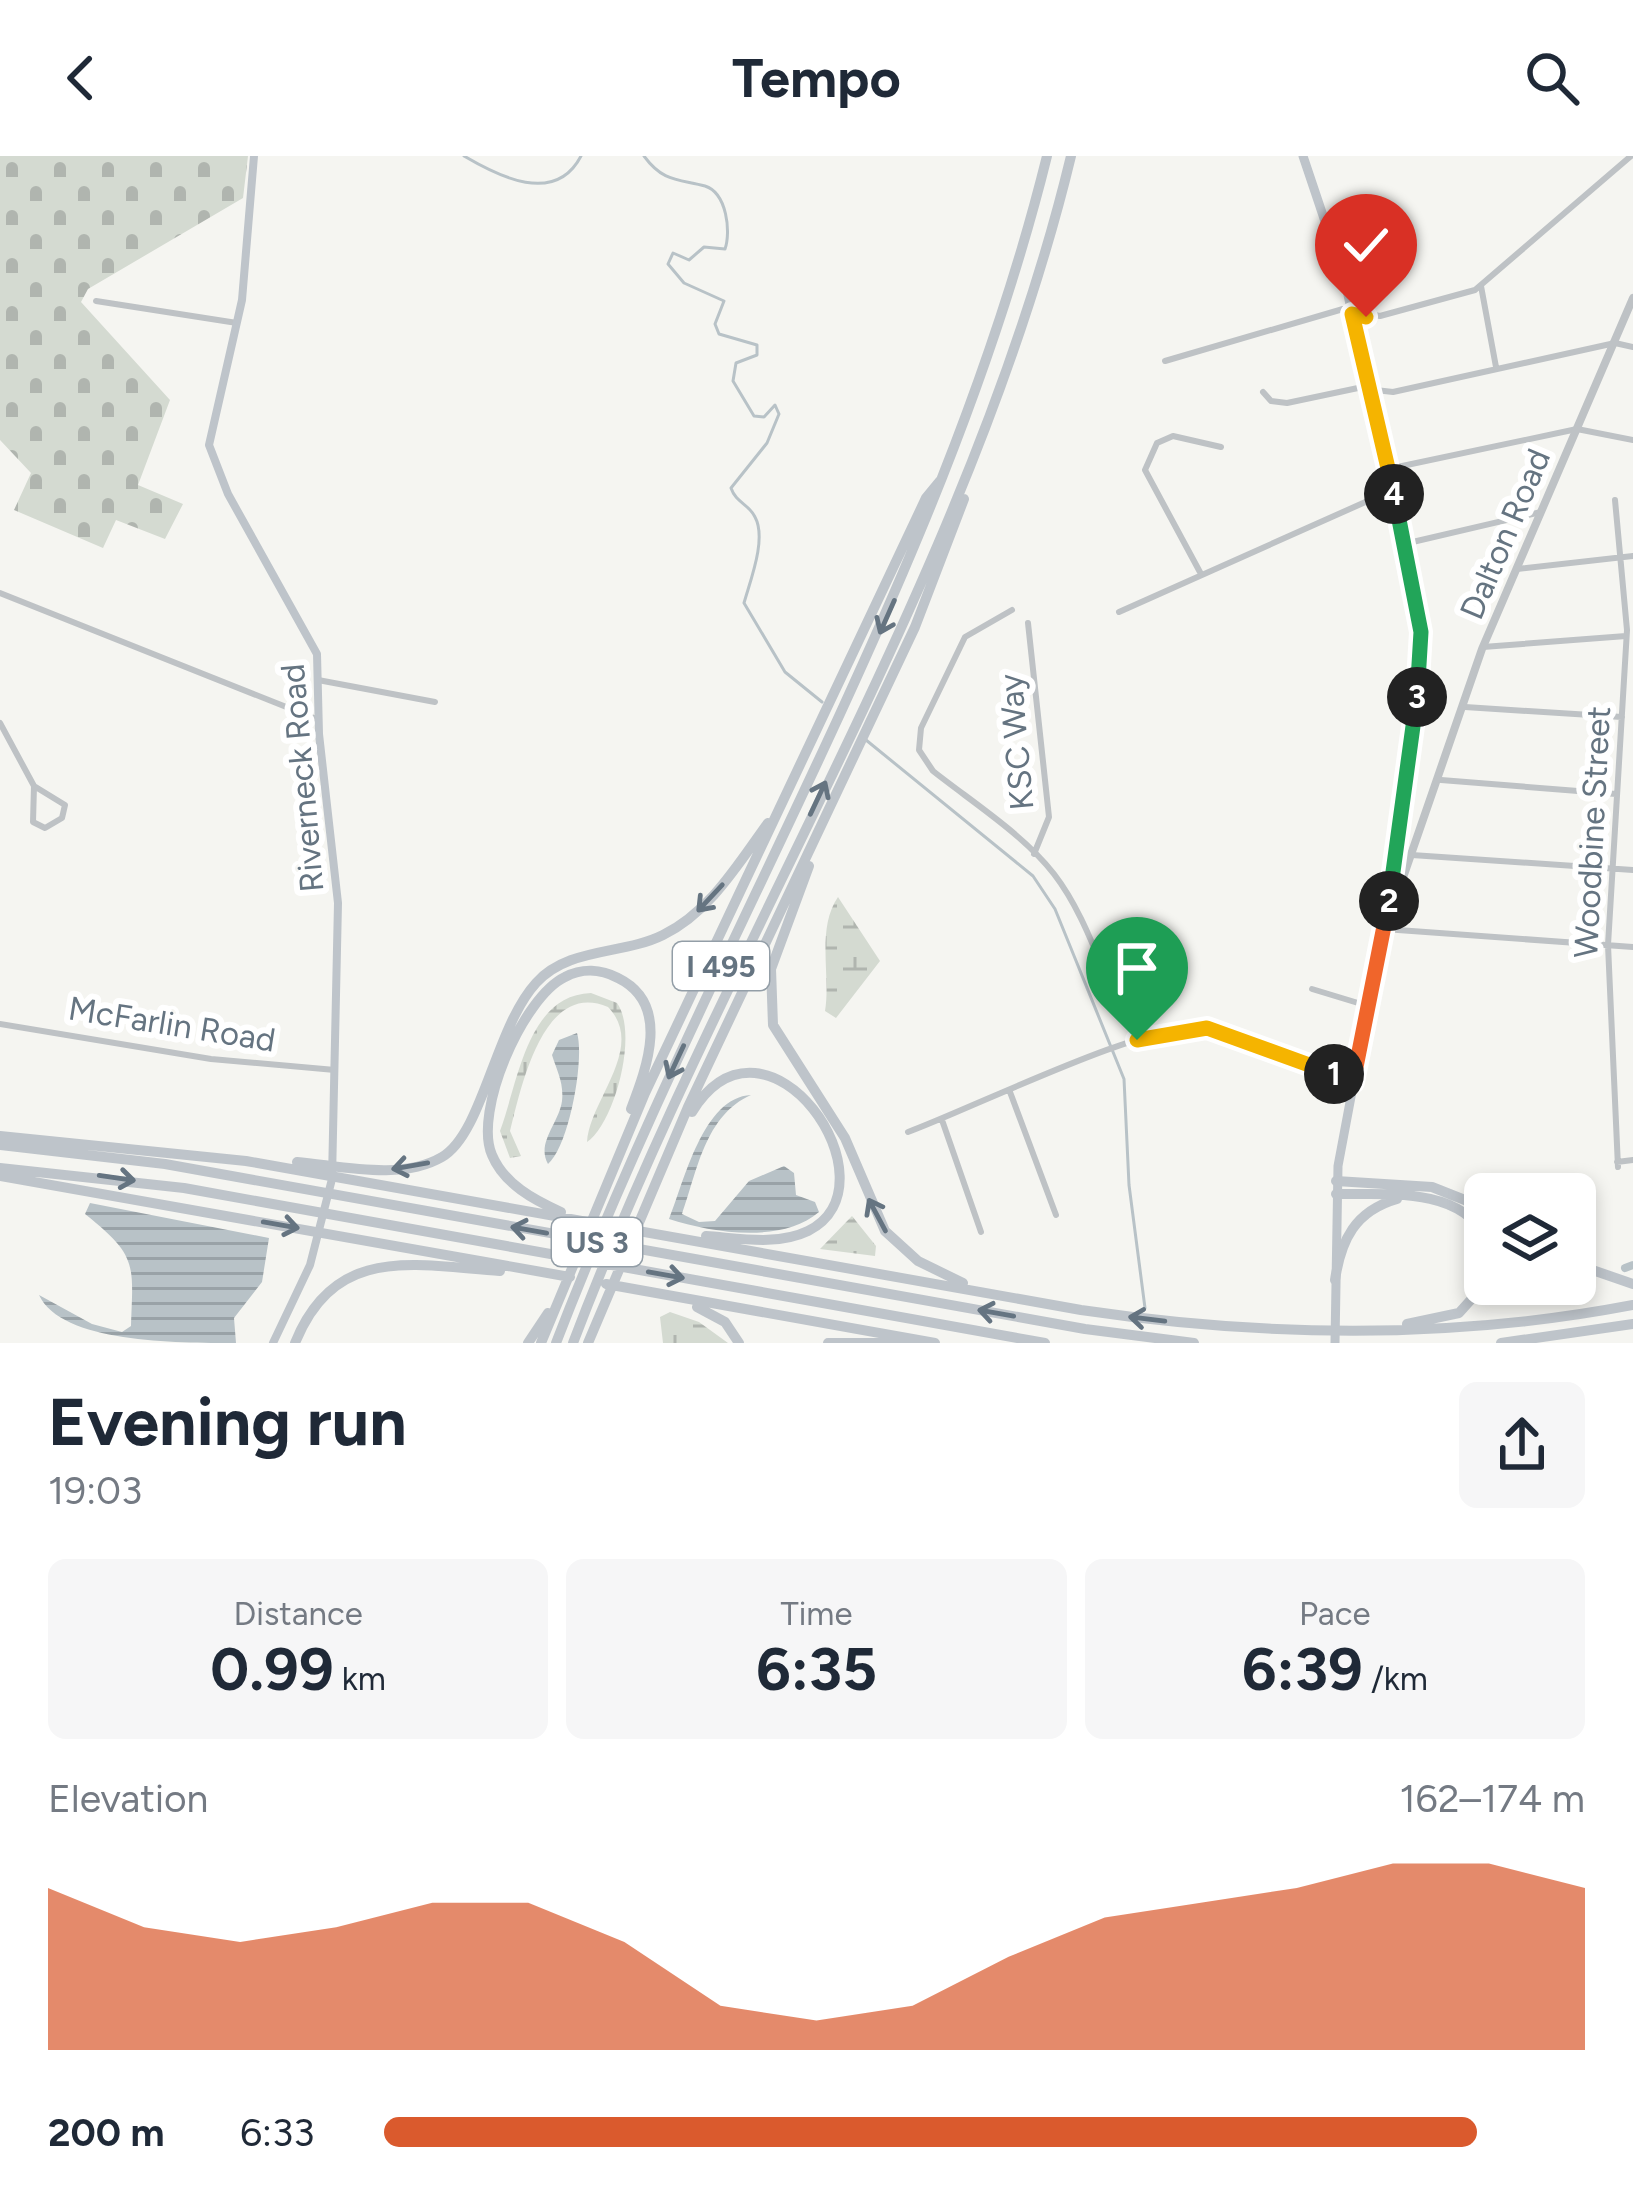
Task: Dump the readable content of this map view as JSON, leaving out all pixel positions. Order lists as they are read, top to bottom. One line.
{"streets":{"highway":["I 495","US 3"],"main road":["Riverneck Road"],"street":["Dalton Road","KSC Way","Woodbine Street","McFarlin Road"]},"crossings":[["Riverneck Road","McFarlin Road"]],"page":{"header":"Tempo","pins":["4","3","2","1"],"heading":["Evening run","19:03"],"stats":[["Distance","0.99 km"],["Time","6:35"],["Pace","6:39 /km"]],"chart":["Elevation","162–174 m"],"list":[{"name":"200 m","note":"6:33"}]}}
